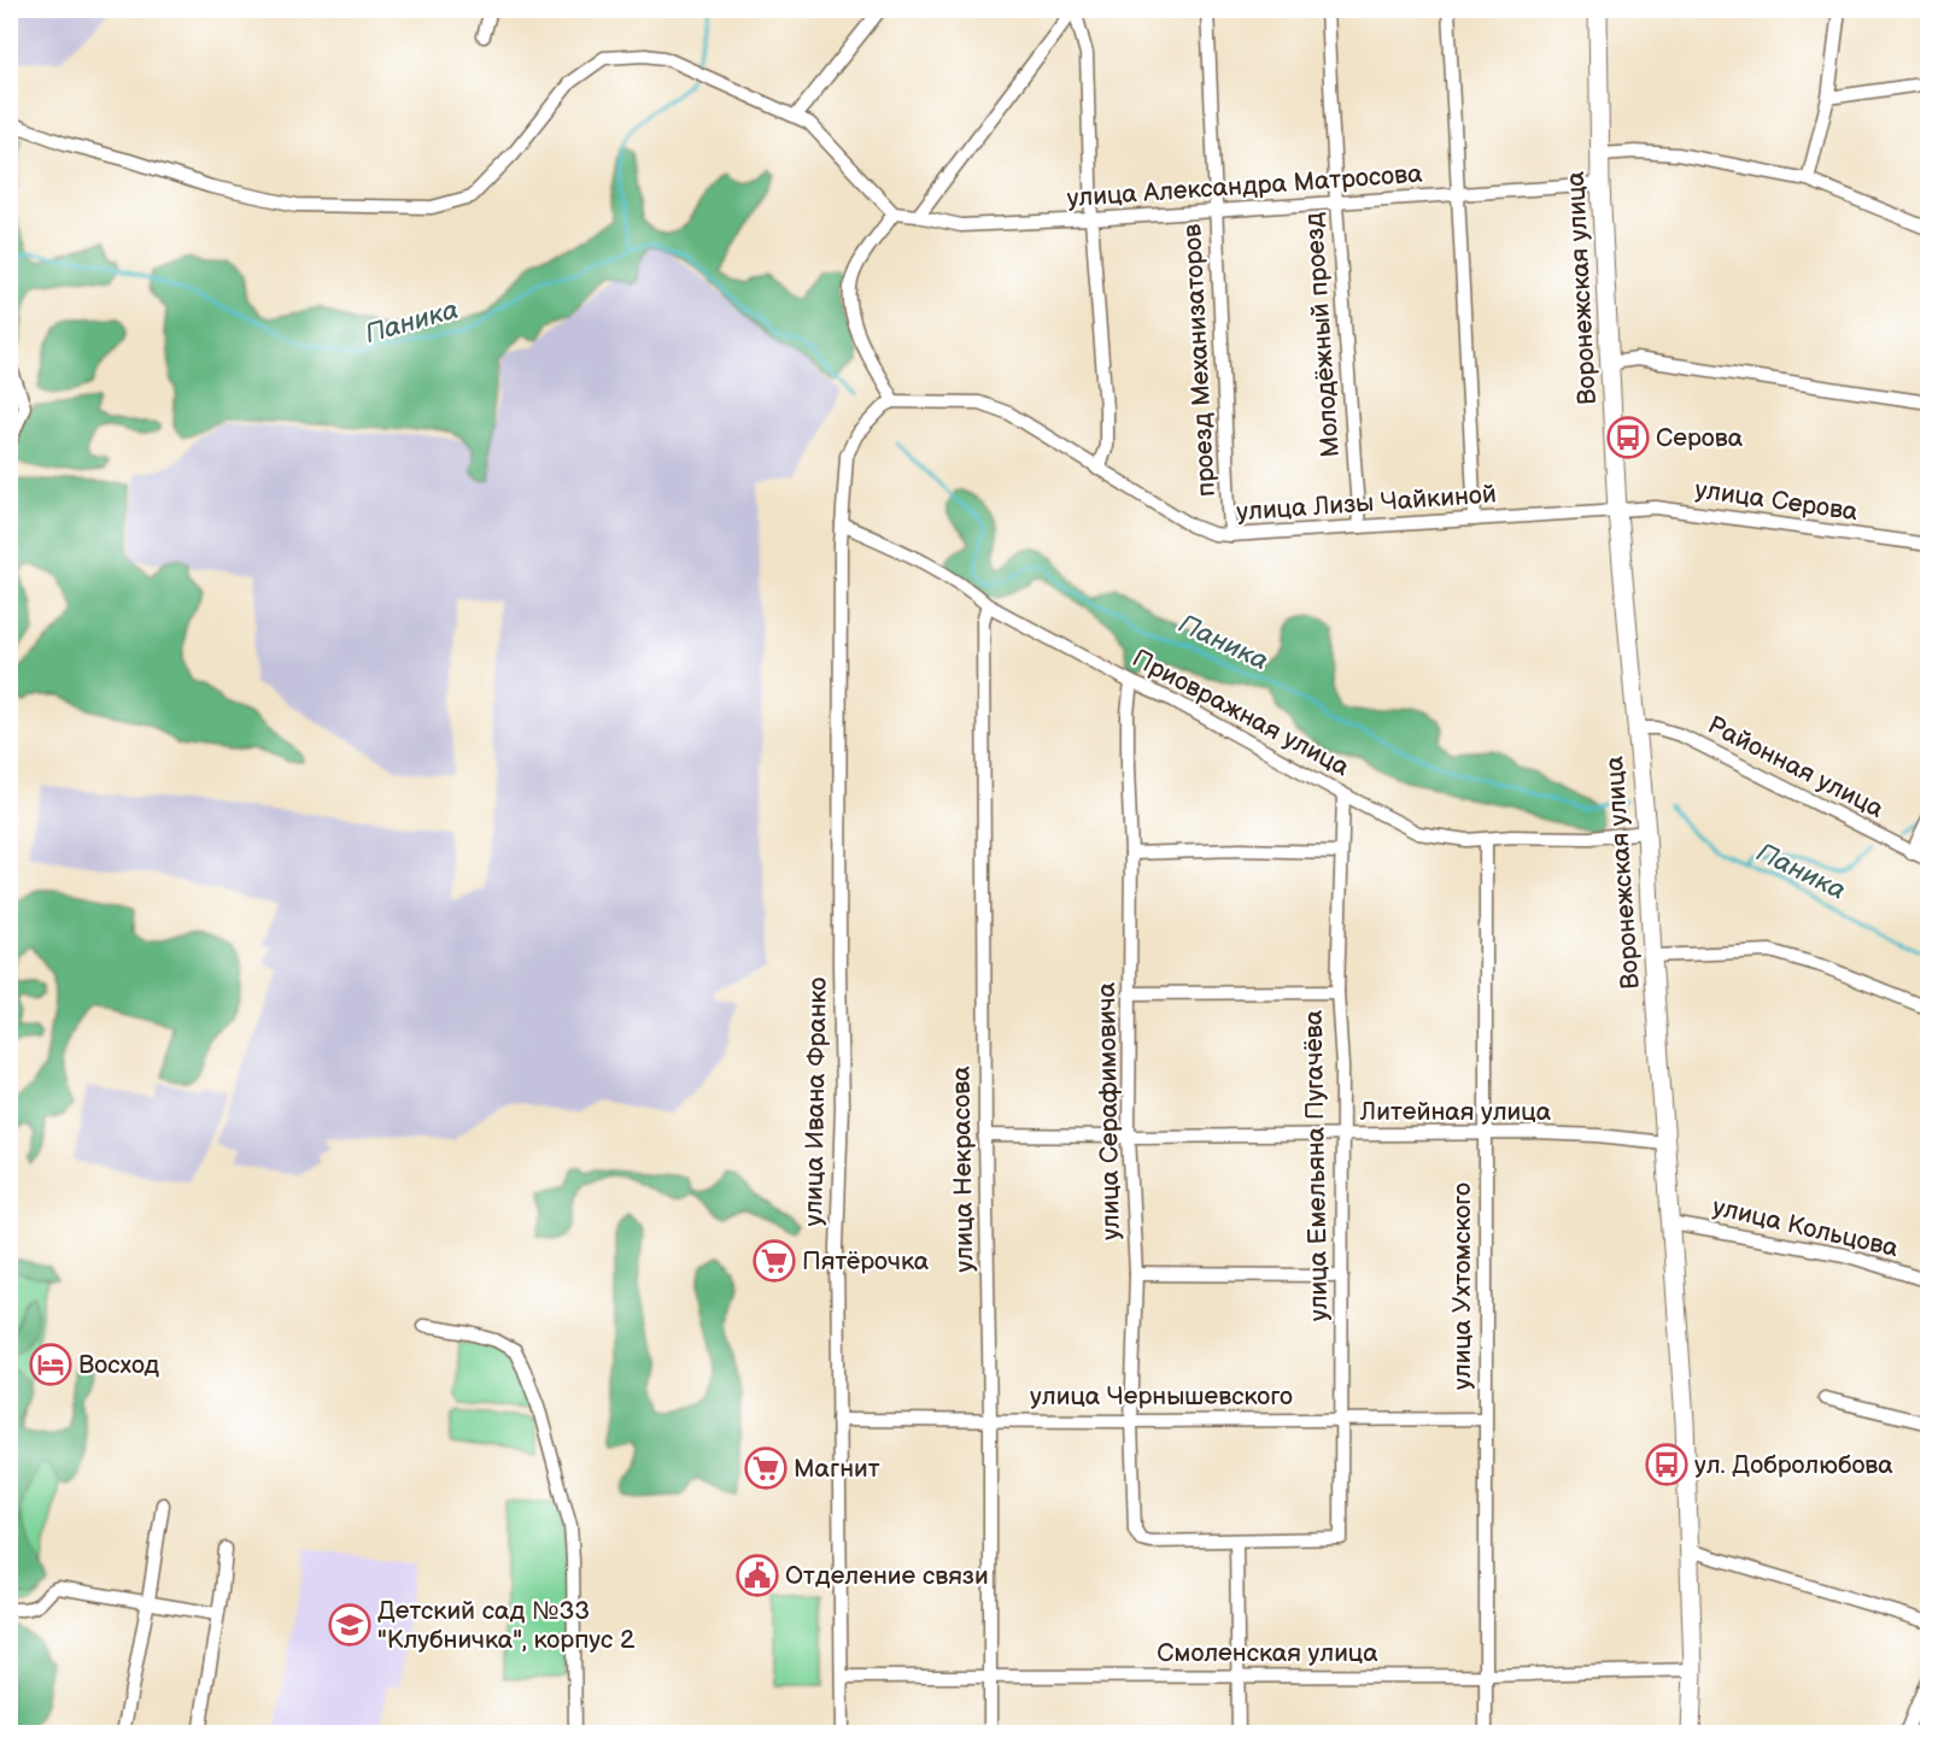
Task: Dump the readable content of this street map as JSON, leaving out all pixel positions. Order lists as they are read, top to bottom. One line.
{"streets":{"street":["улица Александра Матросова","Воронежская улица","Молодёжный проезд","проезд Механизаторов","улица Серова","улица Лизы Чайкиной","Приовражная улица","Районная улица","улица Ивана Франко","улица Серафимовича","Литейная улица","улица Емельяна Пугачёва","улица Некрасова","улица Кольцова","улица Ухтомского","улица Чернышевского","Смоленская улица"]},"crossings":[["улица Александра Матросова","Воронежская улица"],["улица Александра Матросова","Молодёжный проезд"],["улица Александра Матросова","проезд Механизаторов"],["Воронежская улица","улица Серова"],["Воронежская улица","улица Лизы Чайкиной"],["Воронежская улица","Приовражная улица"],["Воронежская улица","Районная улица"],["Воронежская улица","Литейная улица"],["Воронежская улица","улица Кольцова"],["Воронежская улица","Смоленская улица"],["Молодёжный проезд","улица Лизы Чайкиной"],["проезд Механизаторов","улица Лизы Чайкиной"],["улица Серова","улица Лизы Чайкиной"],["улица Лизы Чайкиной","улица Ивана Франко"],["Приовражная улица","улица Ивана Франко"],["Приовражная улица","улица Серафимовича"],["Приовражная улица","улица Емельяна Пугачёва"],["Приовражная улица","улица Некрасова"],["Приовражная улица","улица Ухтомского"],["улица Ивана Франко","улица Чернышевского"],["улица Ивана Франко","Смоленская улица"],["улица Серафимовича","Литейная улица"],["улица Серафимовича","улица Емельяна Пугачёва"],["улица Серафимовича","улица Чернышевского"],["Литейная улица","улица Емельяна Пугачёва"],["Литейная улица","улица Некрасова"],["Литейная улица","улица Ухтомского"],["улица Емельяна Пугачёва","улица Чернышевского"],["улица Некрасова","улица Чернышевского"],["улица Некрасова","Смоленская улица"],["улица Ухтомского","улица Чернышевского"],["улица Ухтомского","Смоленская улица"]],"water":["Паника"],"places":{"bus stop":["Серова","ул. Добролюбова"],"supermarket":["Пятёрочка","Магнит"],"hotel":["Восход"],"public building":["Отделение связи"],"school or university":["Детский сад №33 \"Клубничка\", корпус 2"]}}
